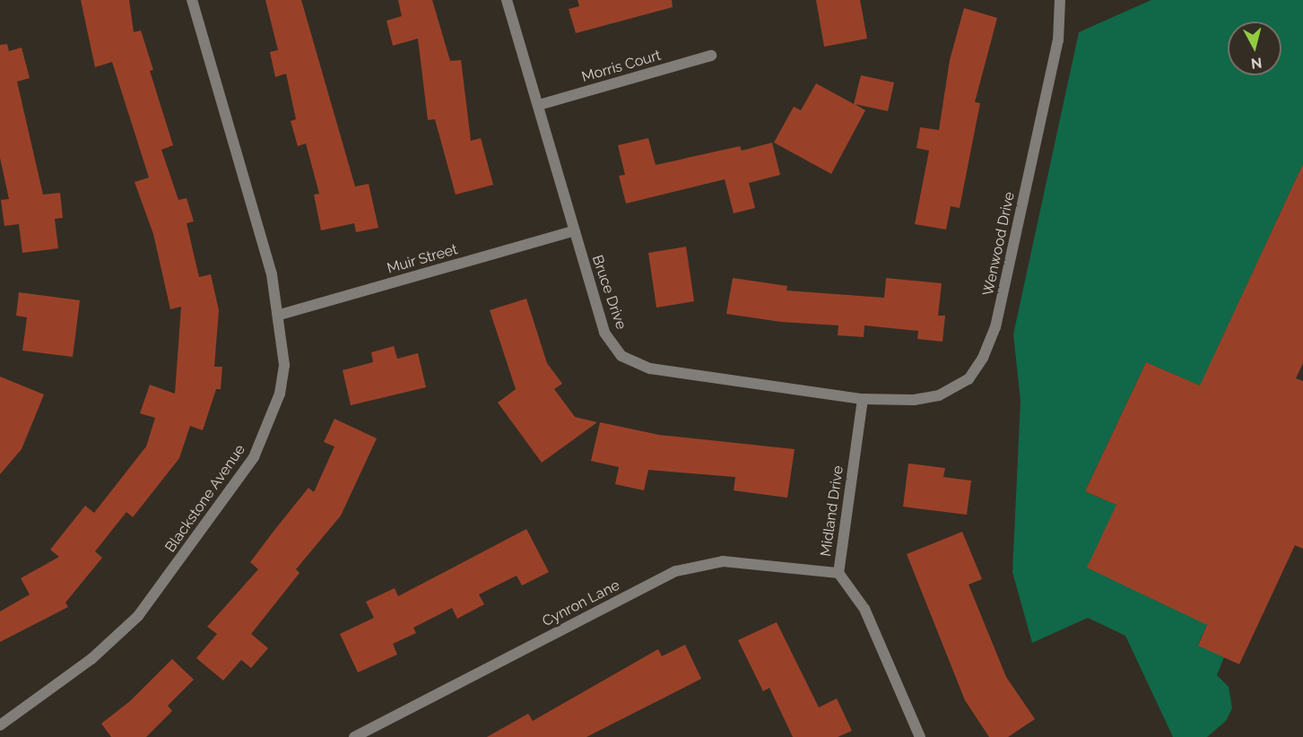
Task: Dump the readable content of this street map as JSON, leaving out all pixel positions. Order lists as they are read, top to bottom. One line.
{"streets":{"street":["Morris Court","Wenwood Drive","Muir Street","Bruce Drive","Blackstone Avenue","Midland Drive","Cynron Lane"]},"crossings":[["Morris Court","Bruce Drive"],["Wenwood Drive","Bruce Drive"],["Wenwood Drive","Midland Drive"],["Muir Street","Bruce Drive"],["Muir Street","Blackstone Avenue"],["Bruce Drive","Midland Drive"],["Midland Drive","Cynron Lane"]],"north":"bottom"}
